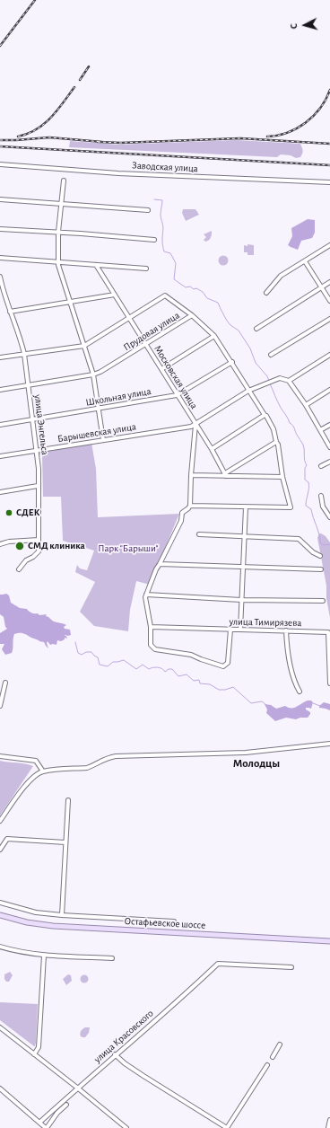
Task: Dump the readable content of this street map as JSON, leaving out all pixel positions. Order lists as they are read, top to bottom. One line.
{"streets":{"main road":["Остафьевское шоссе"],"street":["Заводская улица","Прудовая улица","Московская улица","Школьная улица","улица Энгельса","Барышевская улица","улица Тимирязева","улица Красовского"]},"crossings":[["Прудовая улица","Московская улица"],["Прудовая улица","Школьная улица"],["Прудовая улица","улица Энгельса"],["Московская улица","Школьная улица"],["Московская улица","Барышевская улица"],["Школьная улица","улица Энгельса"],["улица Энгельса","Барышевская улица"]],"districts":["Молодцы"],"parks":["Парк \"Барыши\""],"places":["СДЕК","СМД клиника"],"north":"left"}
